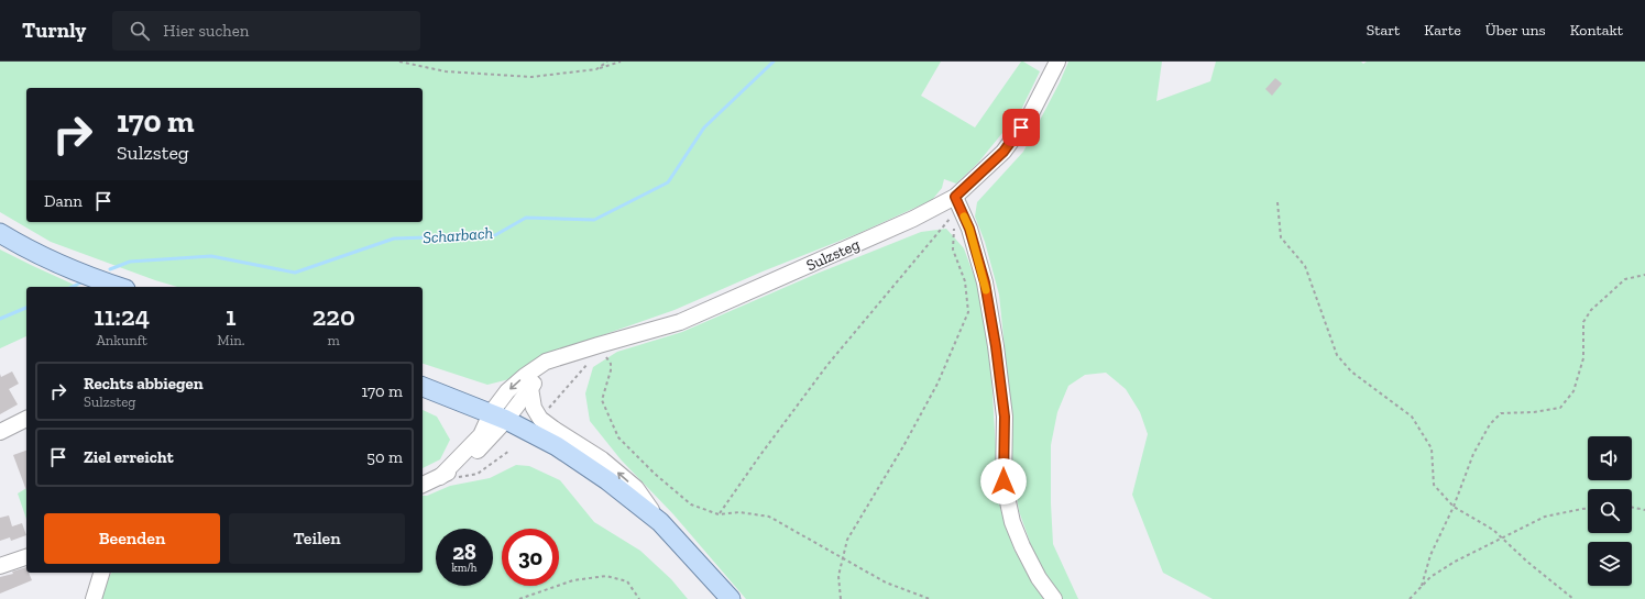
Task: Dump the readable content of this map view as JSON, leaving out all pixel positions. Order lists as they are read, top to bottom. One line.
{"streets":{"street":["Sulzsteg"]},"water":["Scharbach"],"page":{"header":"Turnly","search":"Hier suchen","nav":["Start","Karte","Über uns","Kontakt"],"turn":["170 m","Sulzsteg"],"then":"Dann","eta":["11:24","Ankunft","1","Min.","220","m"],"list":[{"name":"Rechts abbiegen","note":"Sulzsteg","value":"170 m"},{"name":"Ziel erreicht","value":"50 m"}],"buttons":["Beenden","Teilen"],"speed":"28 km/h","limit":"30"}}
